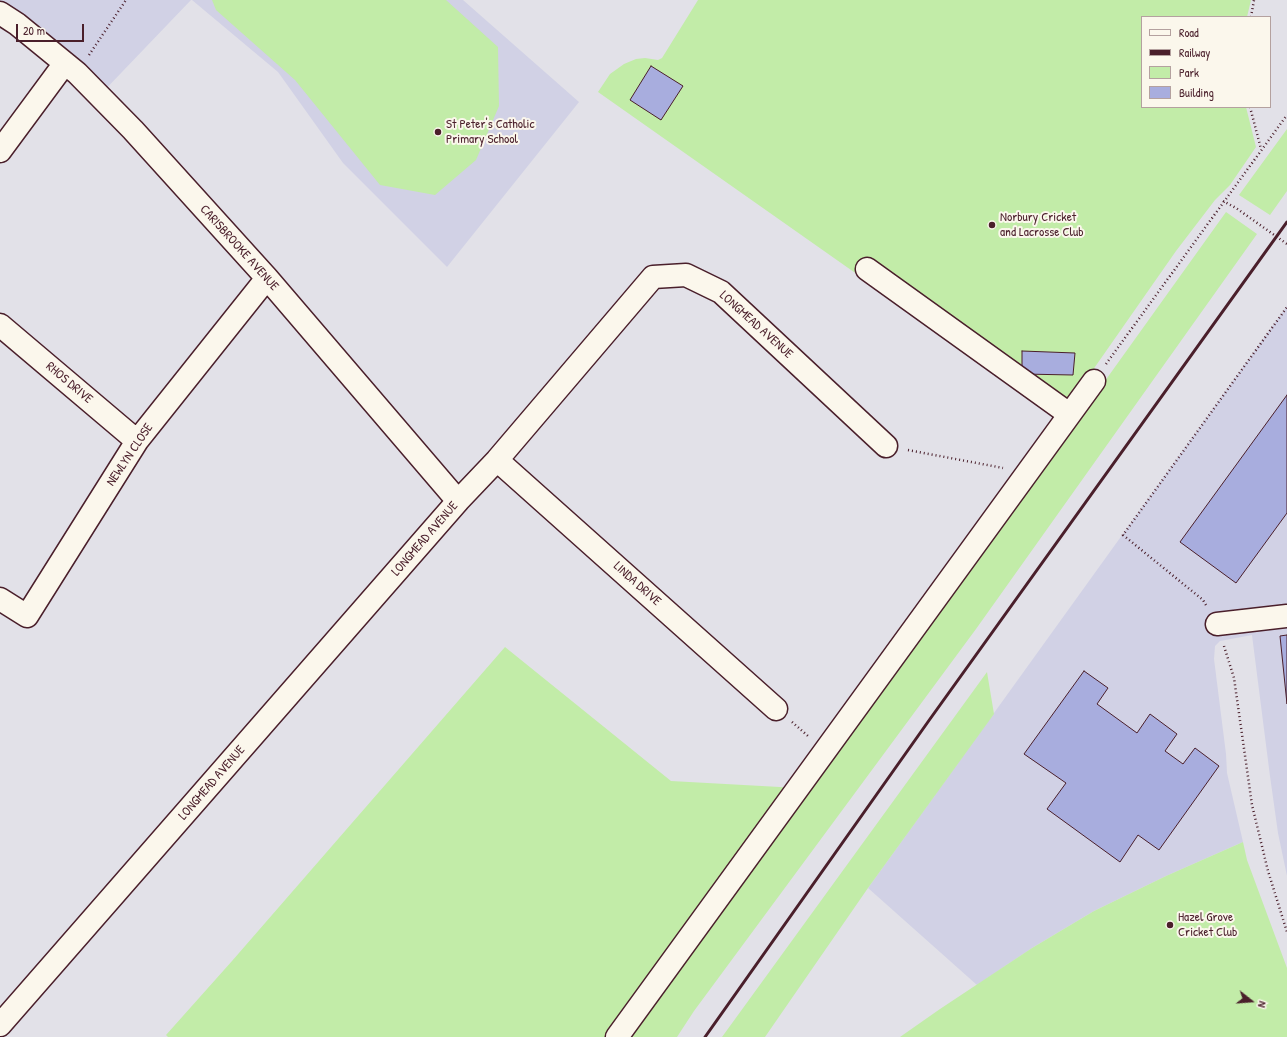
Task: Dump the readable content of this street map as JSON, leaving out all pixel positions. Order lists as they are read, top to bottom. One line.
{"streets":{"street":["CARISBROOKE AVENUE","LONGMEAD AVENUE","RHOS DRIVE","NEWLYN CLOSE","LINDA DRIVE"]},"crossings":[["CARISBROOKE AVENUE","LONGMEAD AVENUE"],["CARISBROOKE AVENUE","NEWLYN CLOSE"],["LONGMEAD AVENUE","LINDA DRIVE"],["RHOS DRIVE","NEWLYN CLOSE"]],"places":["St Peter's Catholic Primary School","Norbury Cricket and Lacrosse Club","Hazel Grove Cricket Club"],"legend":["Road","Railway","Park","Building"],"scale_bar":"20 m","north":"right"}
